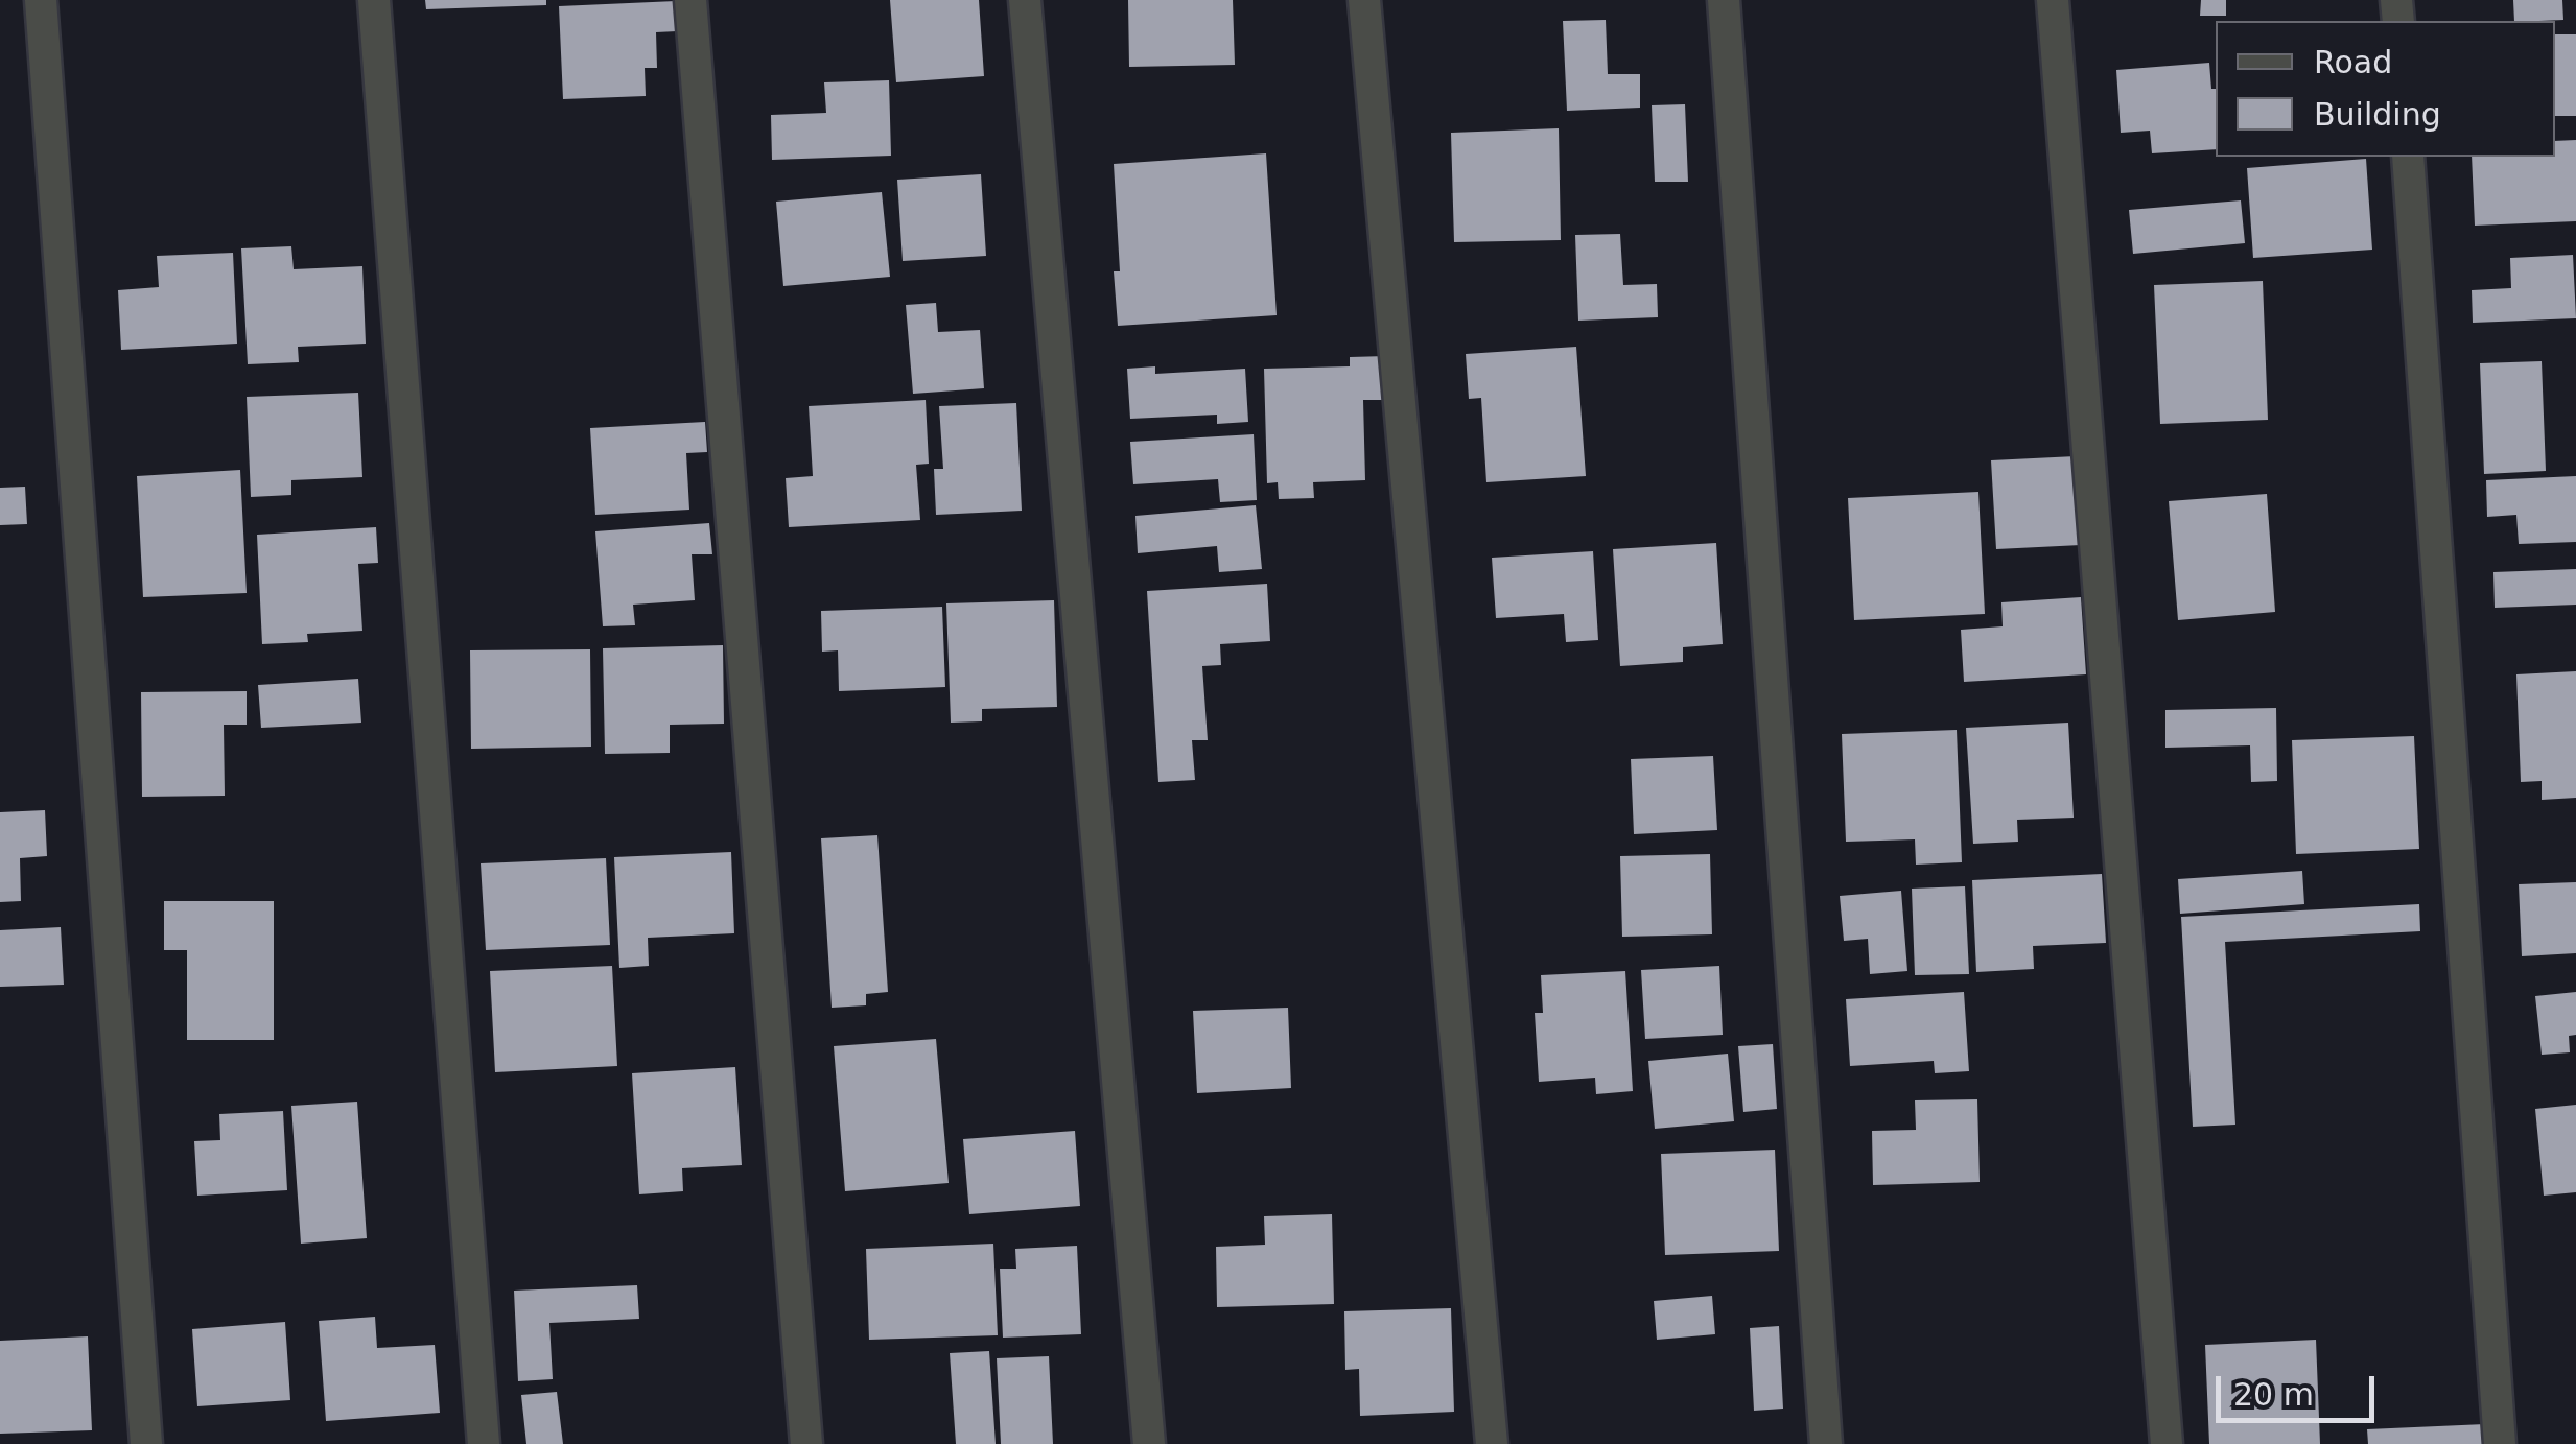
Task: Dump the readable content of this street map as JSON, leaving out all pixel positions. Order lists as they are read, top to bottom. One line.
{"legend":["Road","Building"],"scale_bar":"20 m"}
